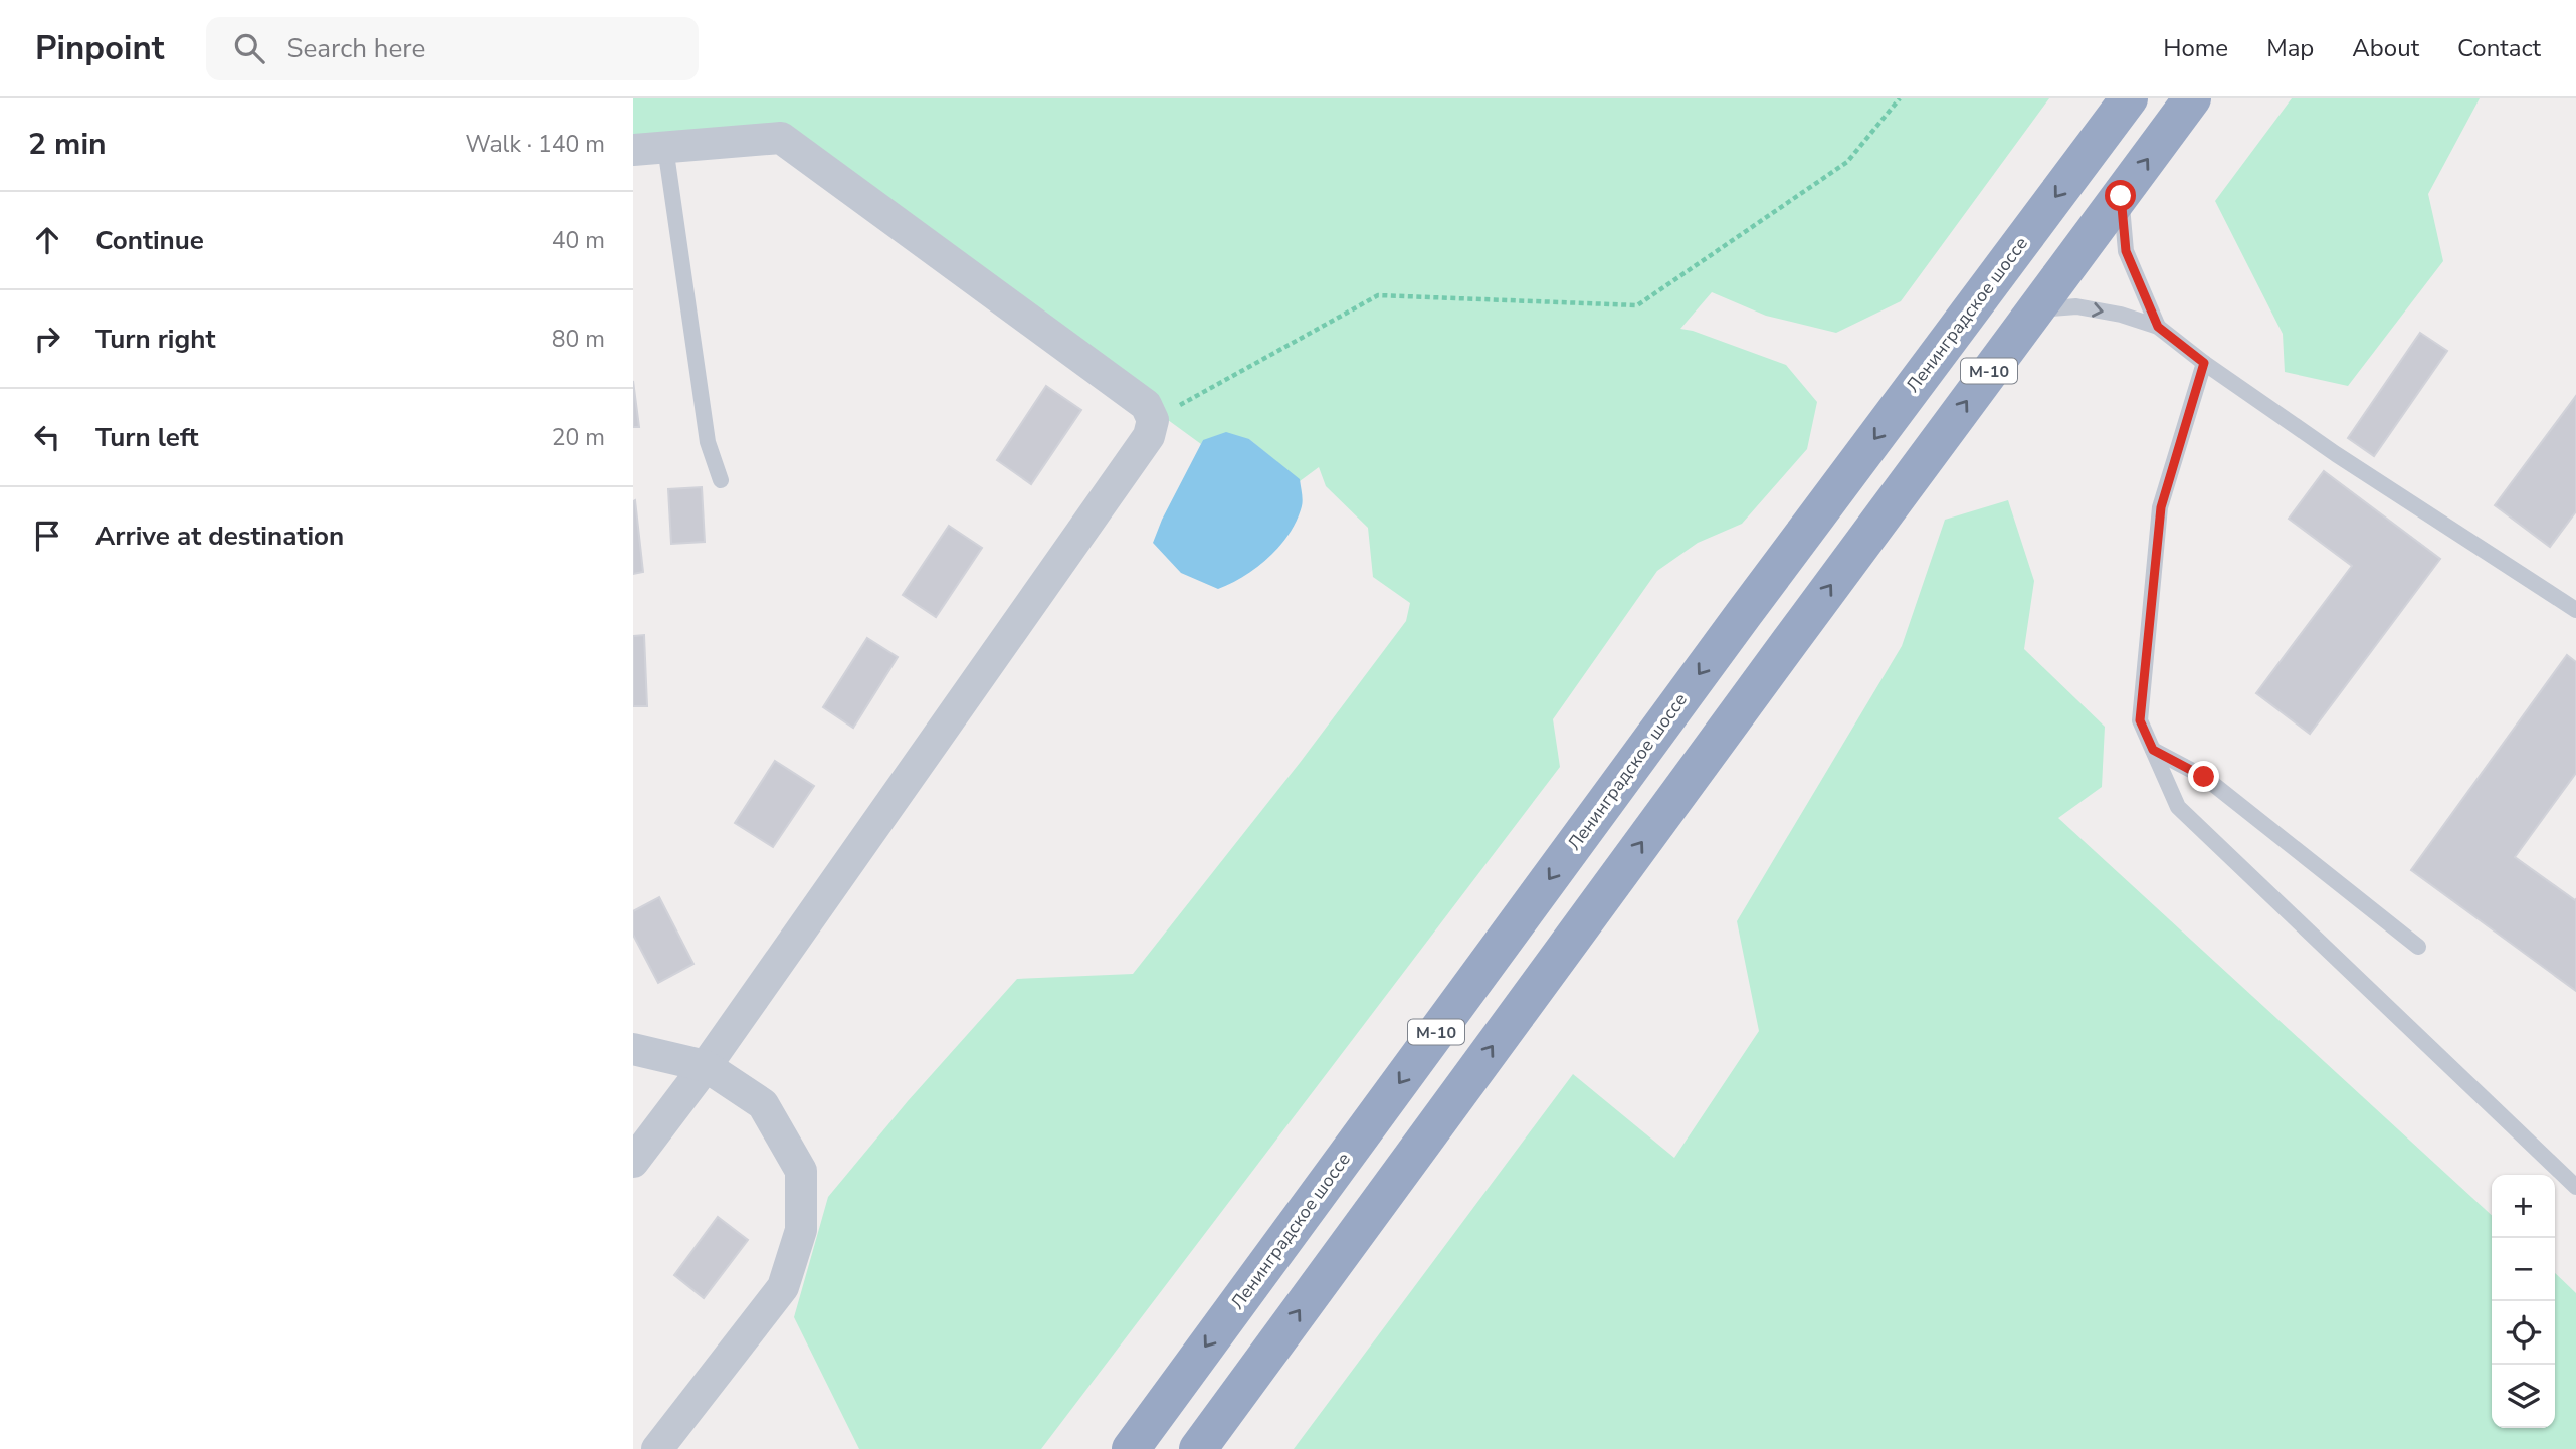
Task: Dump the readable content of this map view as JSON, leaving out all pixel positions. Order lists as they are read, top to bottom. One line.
{"streets":{"highway":["Ленинградское шоссе","М-10"]},"page":{"header":"Pinpoint","search":"Search here","nav":["Home","Map","About","Contact"],"heading":["2 min","Walk · 140 m"],"list":[["Continue","40 m"],["Turn right","80 m"],["Turn left","20 m"],"Arrive at destination"],"map_buttons":["+","−"]}}
